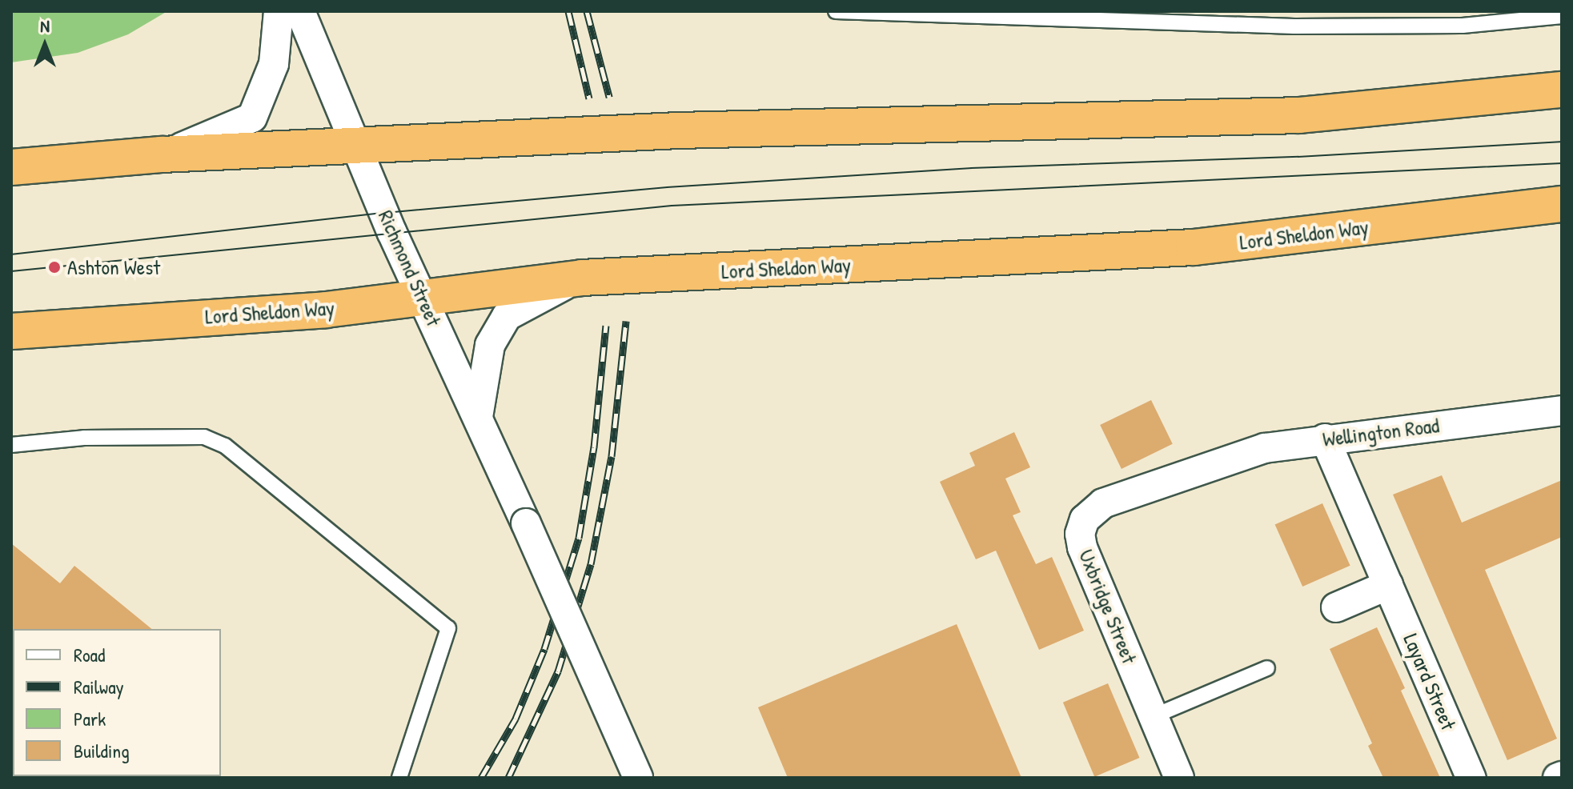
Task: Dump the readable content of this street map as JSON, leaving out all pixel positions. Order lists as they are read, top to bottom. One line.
{"streets":{"highway":["Lord Sheldon Way"],"street":["Richmond Street","Wellington Road","Uxbridge Street","Layard Street"]},"crossings":[["Lord Sheldon Way","Richmond Street"],["Wellington Road","Uxbridge Street"],["Wellington Road","Layard Street"]],"places":["Ashton West"],"legend":["Road","Railway","Park","Building"],"north":"top"}
